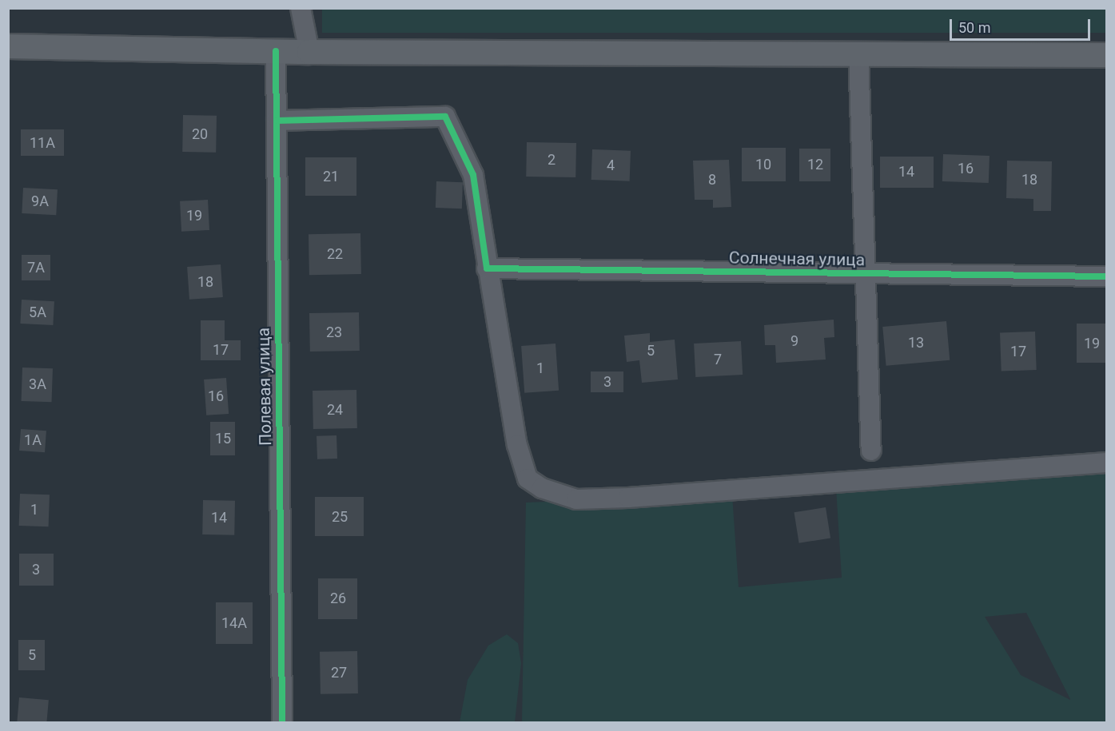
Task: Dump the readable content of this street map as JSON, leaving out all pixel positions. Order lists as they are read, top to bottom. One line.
{"streets":{"street":["Солнечная улица","Полевая улица"]},"house_numbers":["20","11А","2","10","12","4","16","14","21","8","18","9А","19","22","7А","18","5А","23","9","13","19","17","5","17","7","1","3","3А","16","24","15","1А","1","25","14","3","26","14А","5","27"],"scale_bar":"50 m"}
